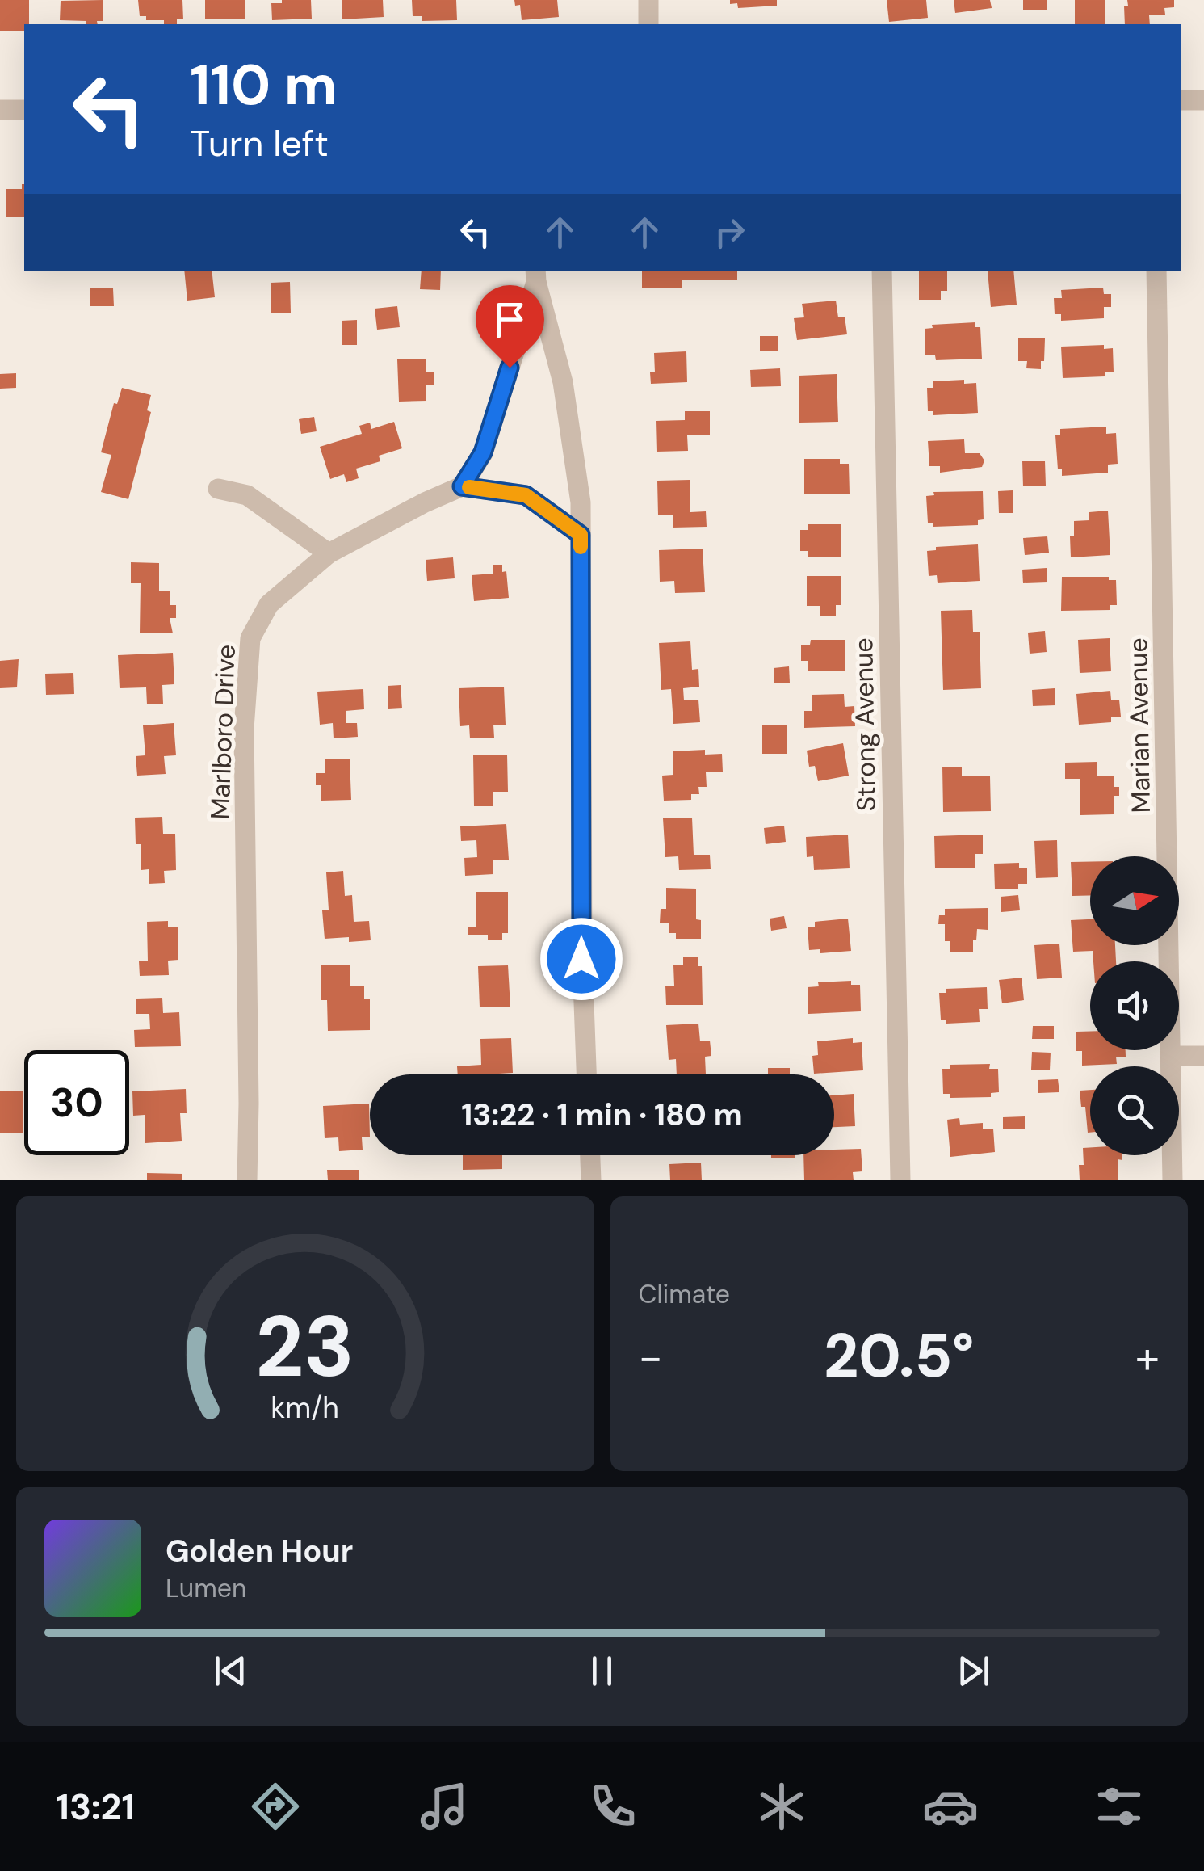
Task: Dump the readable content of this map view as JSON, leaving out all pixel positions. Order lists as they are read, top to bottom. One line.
{"streets":{"street":["Strong Avenue","Marian Avenue","Marlboro Drive"]},"north":"right","page":{"turn":["110 m","Turn left"],"limit":"30","trip":"13:22 · 1 min · 180 m","tile":"Climate","heat":["−","20.5°","+"],"song":["Golden Hour","Lumen"],"tabs":"13:21","gauge":["23","km/h"]}}
